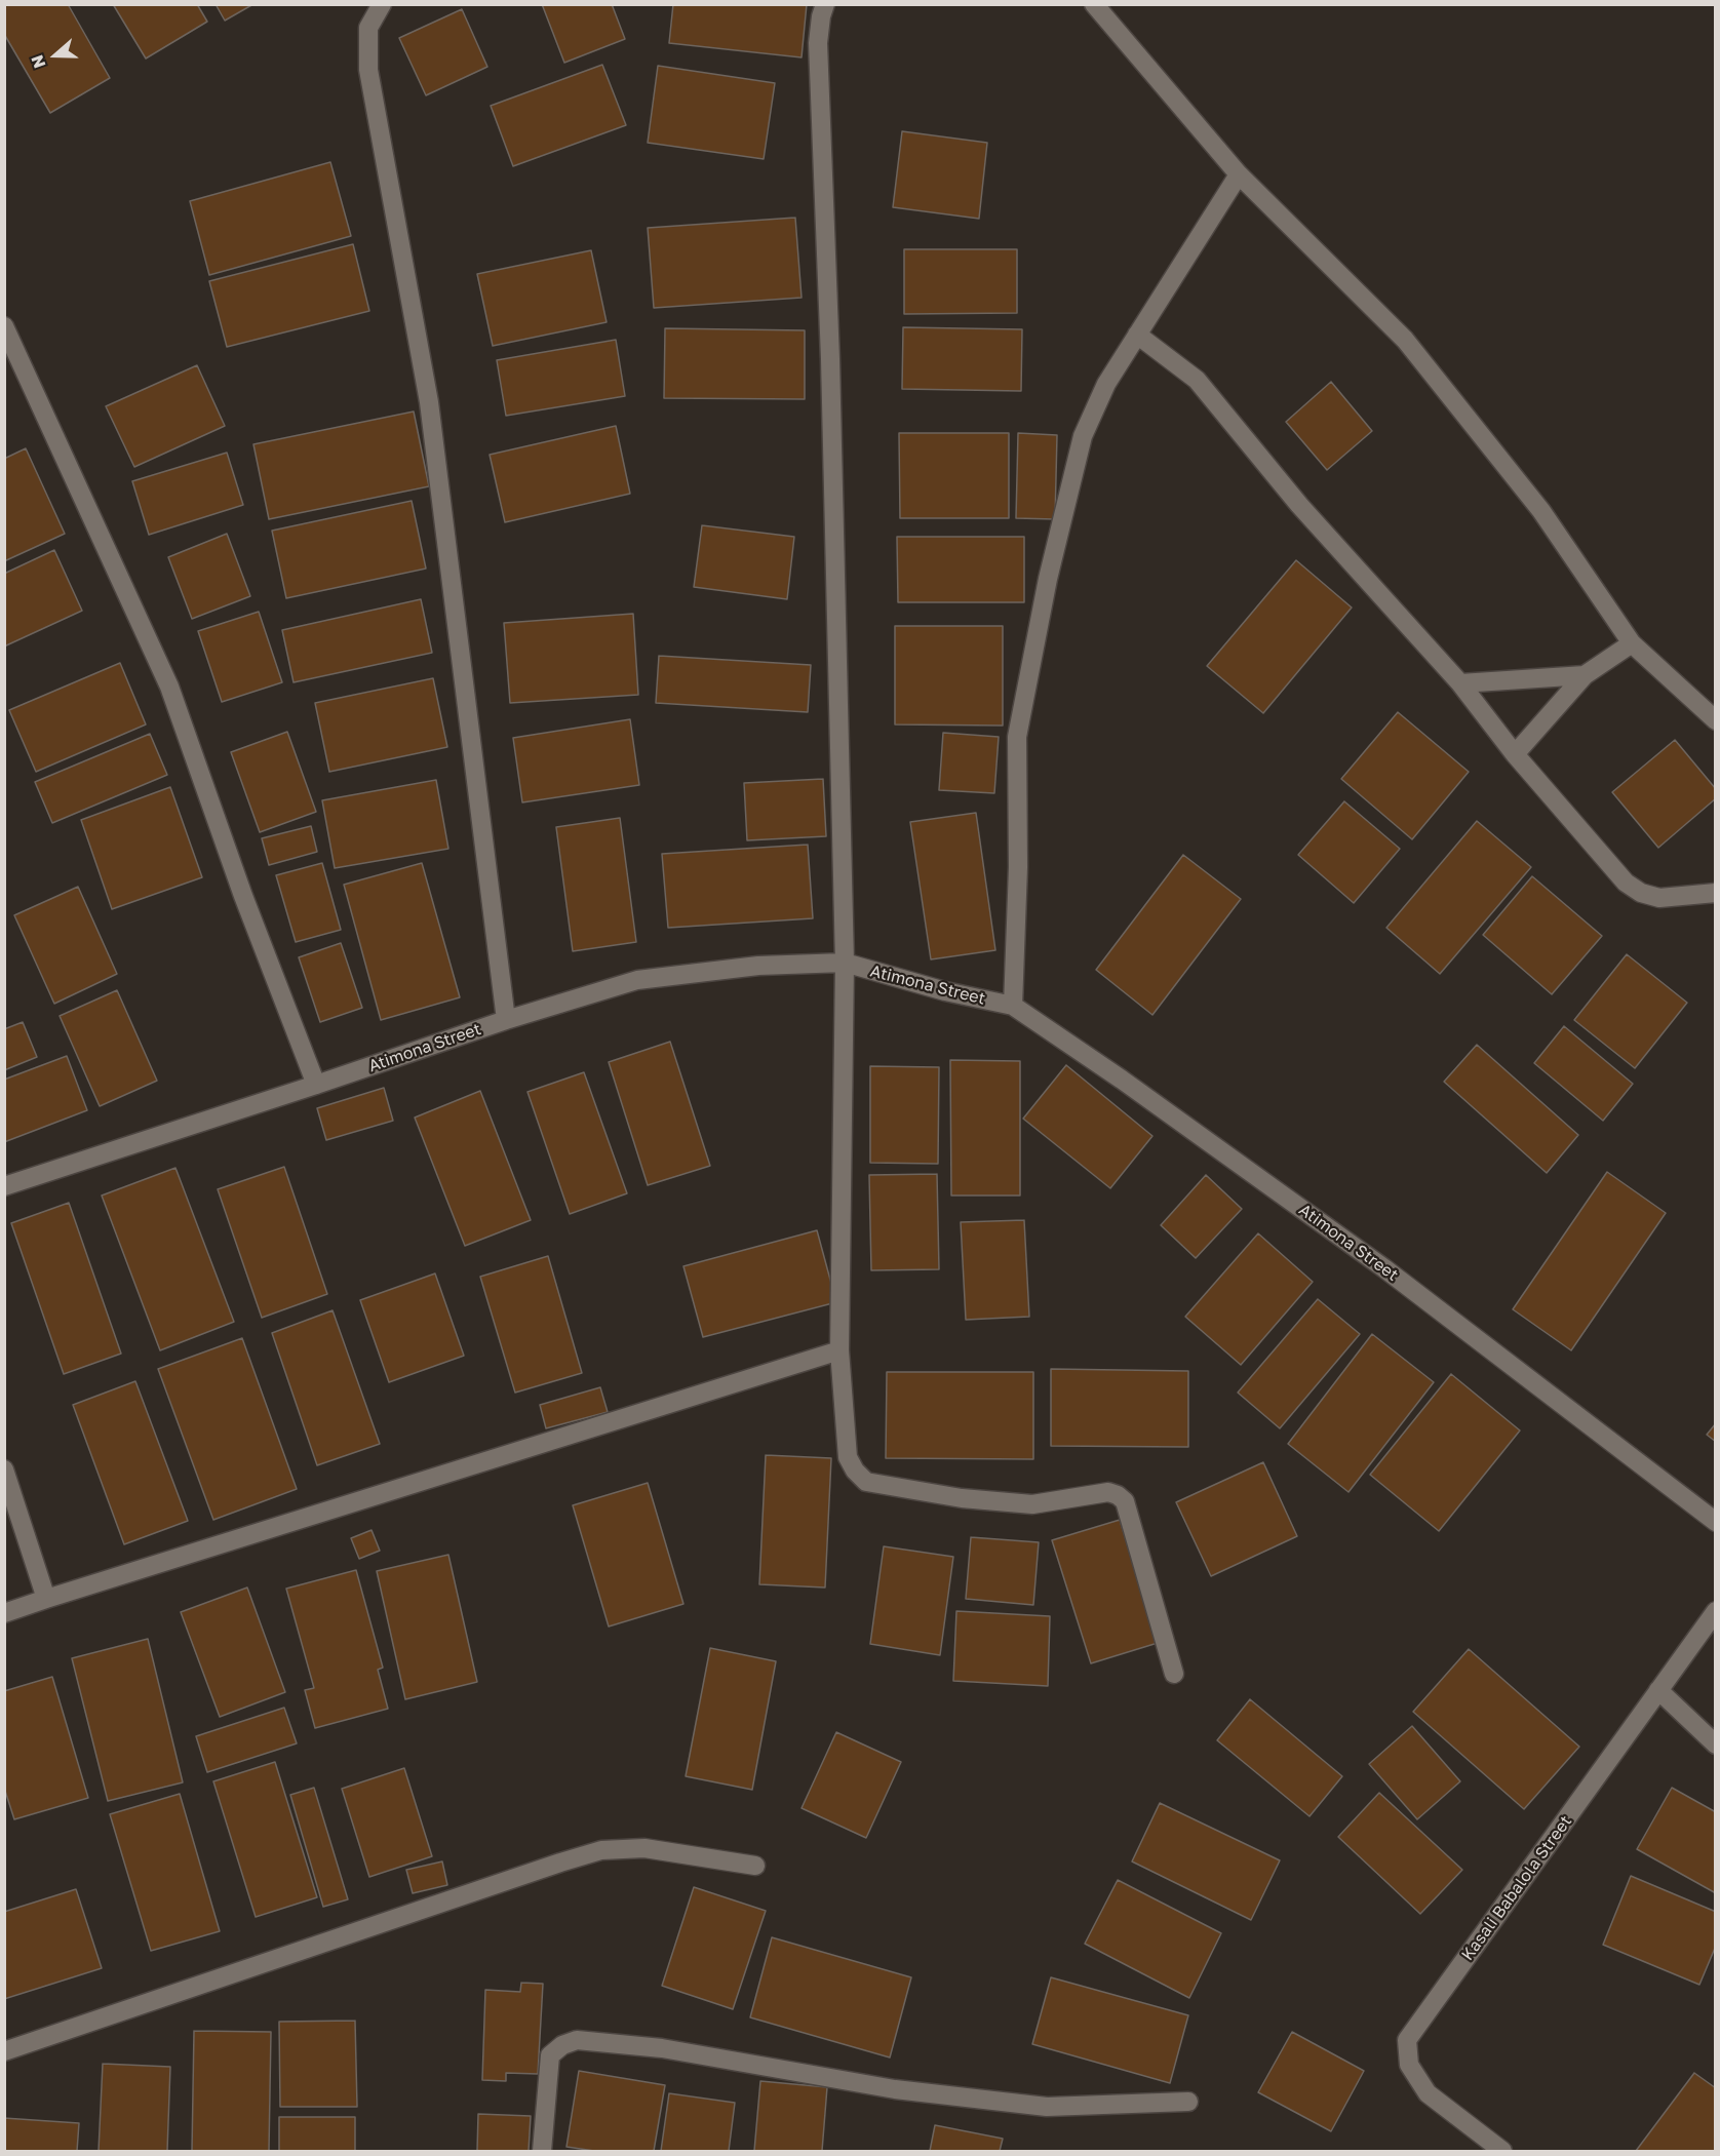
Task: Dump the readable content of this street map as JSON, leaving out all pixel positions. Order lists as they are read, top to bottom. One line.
{"streets":{"street":["Atimona Street","Kasali Babalola Street"]},"north":"left"}
